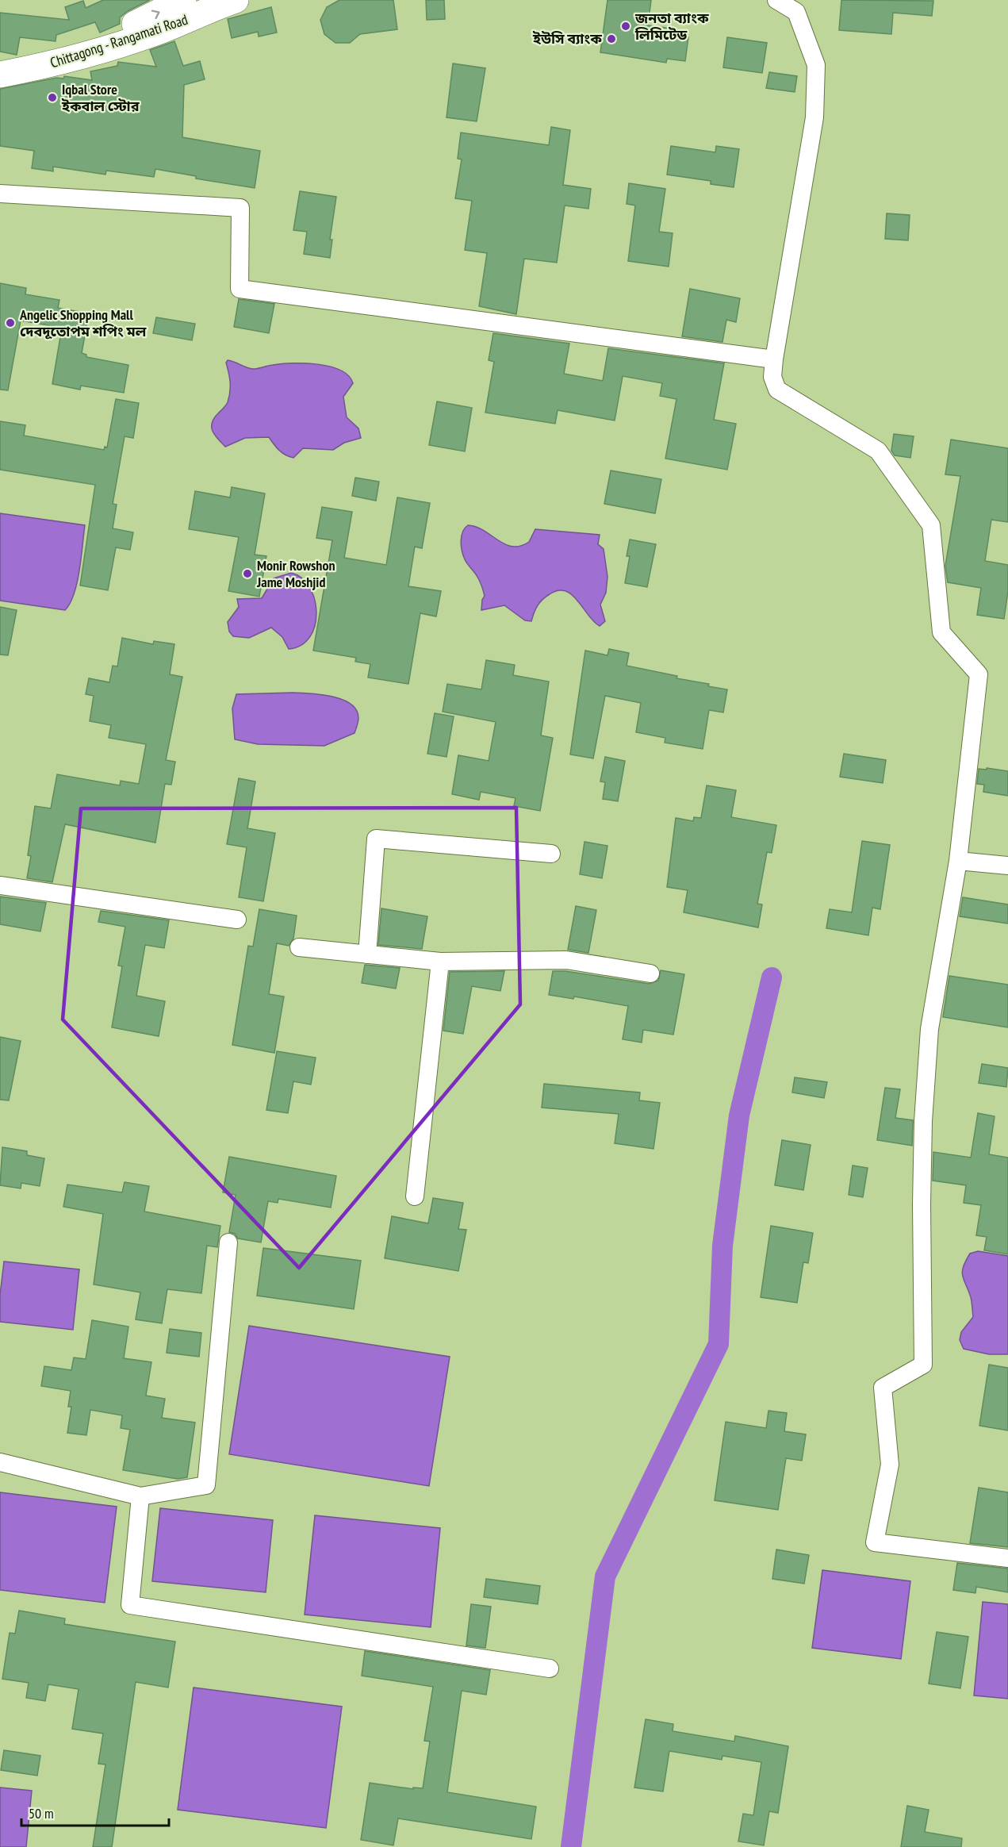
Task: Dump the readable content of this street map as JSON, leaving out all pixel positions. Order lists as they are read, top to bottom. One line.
{"streets":{"highway":["Chittagong - Rangamati Road"]},"places":["জনতা ব্যাংক লিমিটেড","ইউসি ব্যাংক","Iqbal Store ইকবাল স্টোর","Angelic Shopping Mall দেবদূতোপম শপিং মল","Monir Rowshon Jame Moshjid"],"scale_bar":"50 m"}
